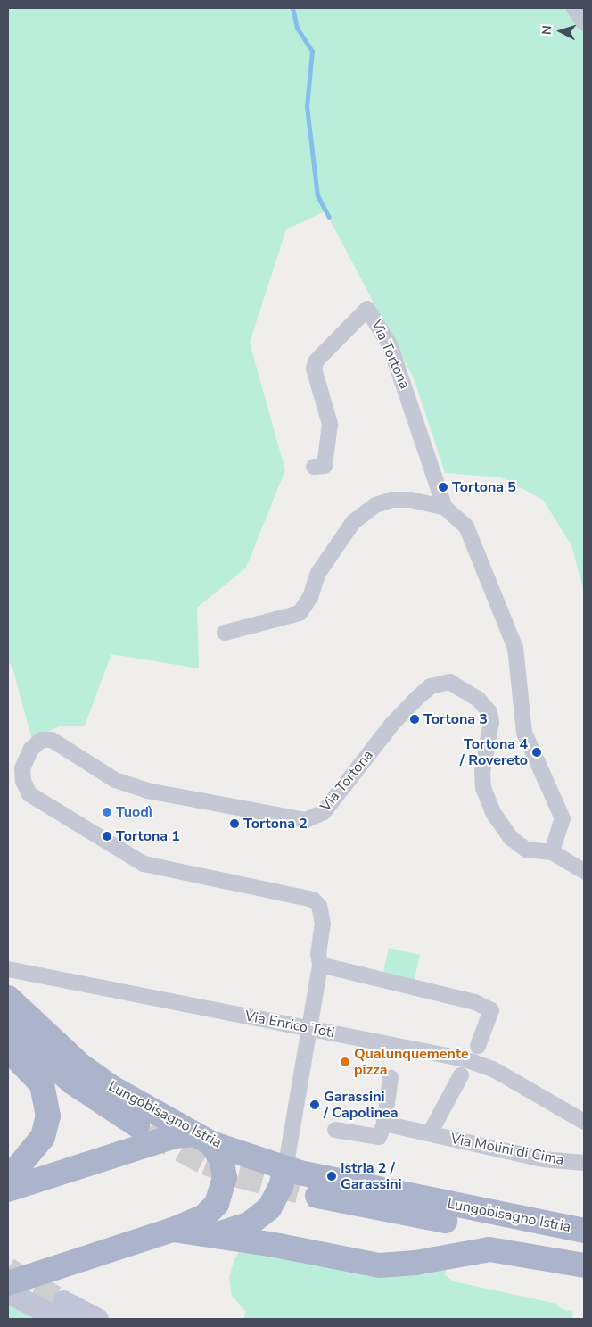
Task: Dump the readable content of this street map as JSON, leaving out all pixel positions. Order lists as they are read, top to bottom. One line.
{"streets":{"main road":["Lungobisagno Istria"],"street":["Via Tortona","Via Enrico Toti","Via Molini di Cima"]},"crossings":[["Via Tortona","Via Enrico Toti"],["Via Tortona","Lungobisagno Istria"]],"places":["Tortona 5","Tortona 3","Tortona 4 / Rovereto","Tuodì","Tortona 2","Tortona 1","Qualunquemente pizza","Garassini / Capolinea","Istria 2 / Garassini"],"north":"left"}
